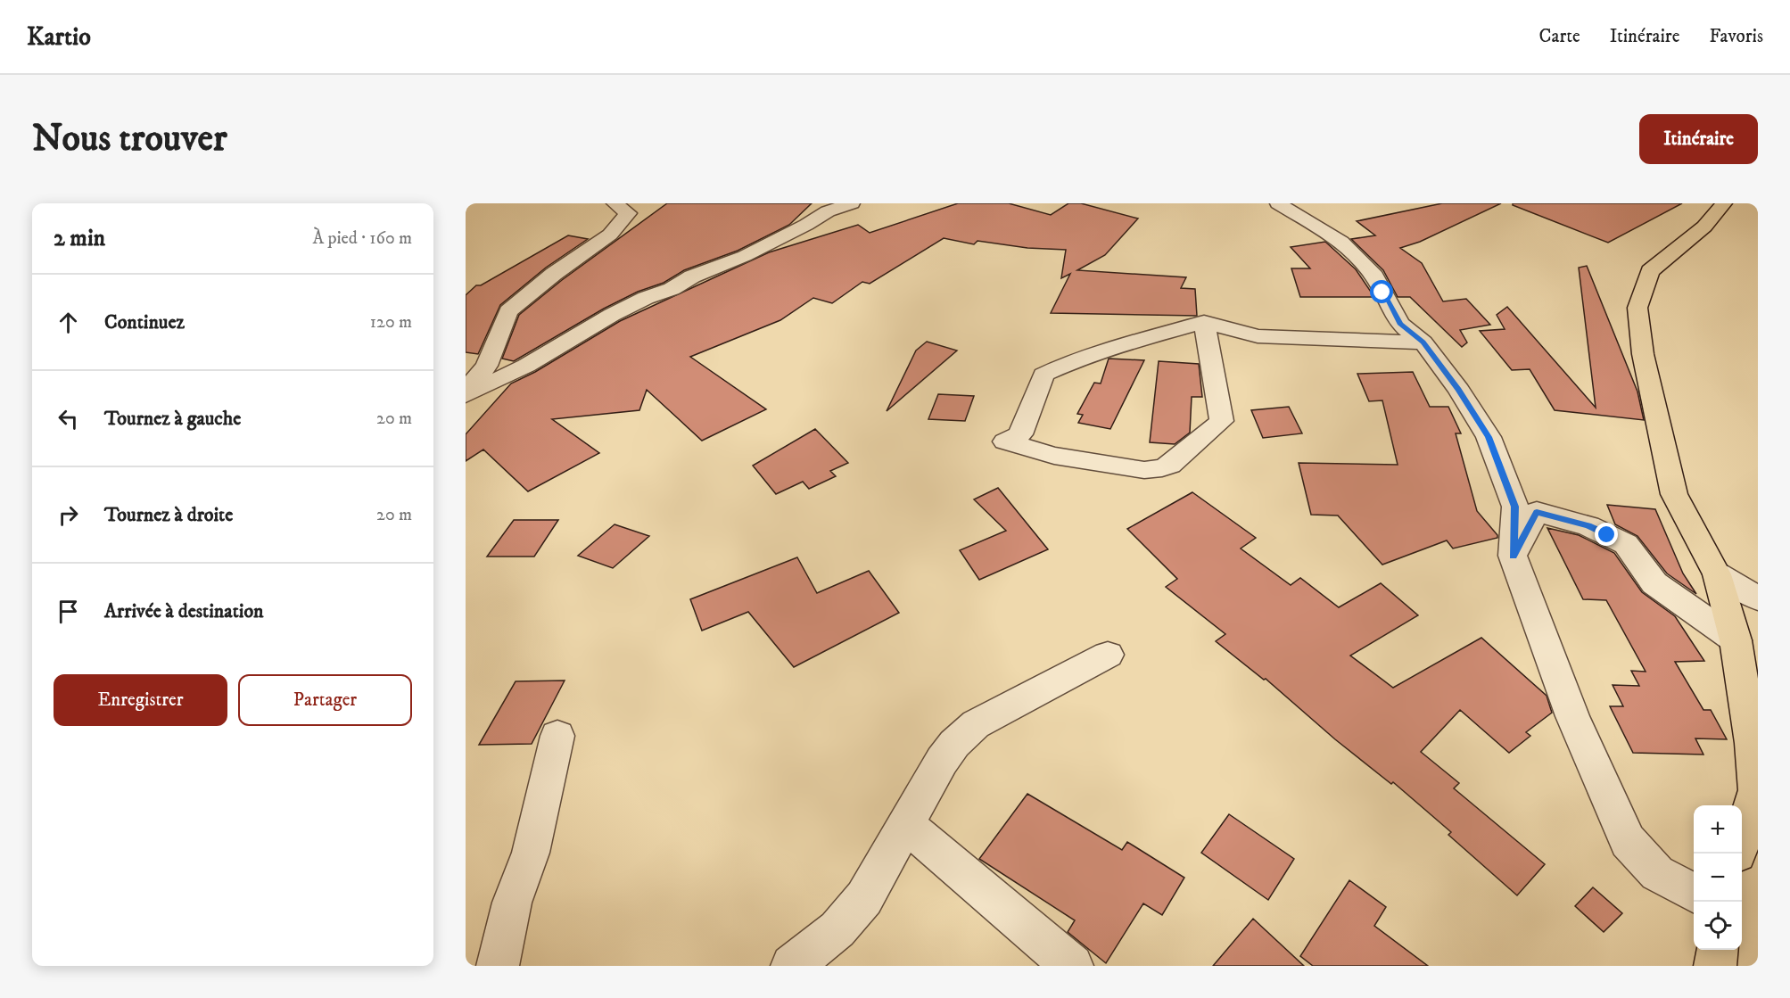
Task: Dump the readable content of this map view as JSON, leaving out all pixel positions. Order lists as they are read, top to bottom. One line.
{"page":{"header":"Kartio","nav":["Carte","Itinéraire","Favoris"],"buttons":["Itinéraire",["Enregistrer","Partager"]],"title":"Nous trouver","heading":["2 min","À pied · 160 m"],"list":[["Continuez","120 m"],["Tournez à gauche","20 m"],["Tournez à droite","20 m"],"Arrivée à destination"],"map_buttons":["+","−"]}}
